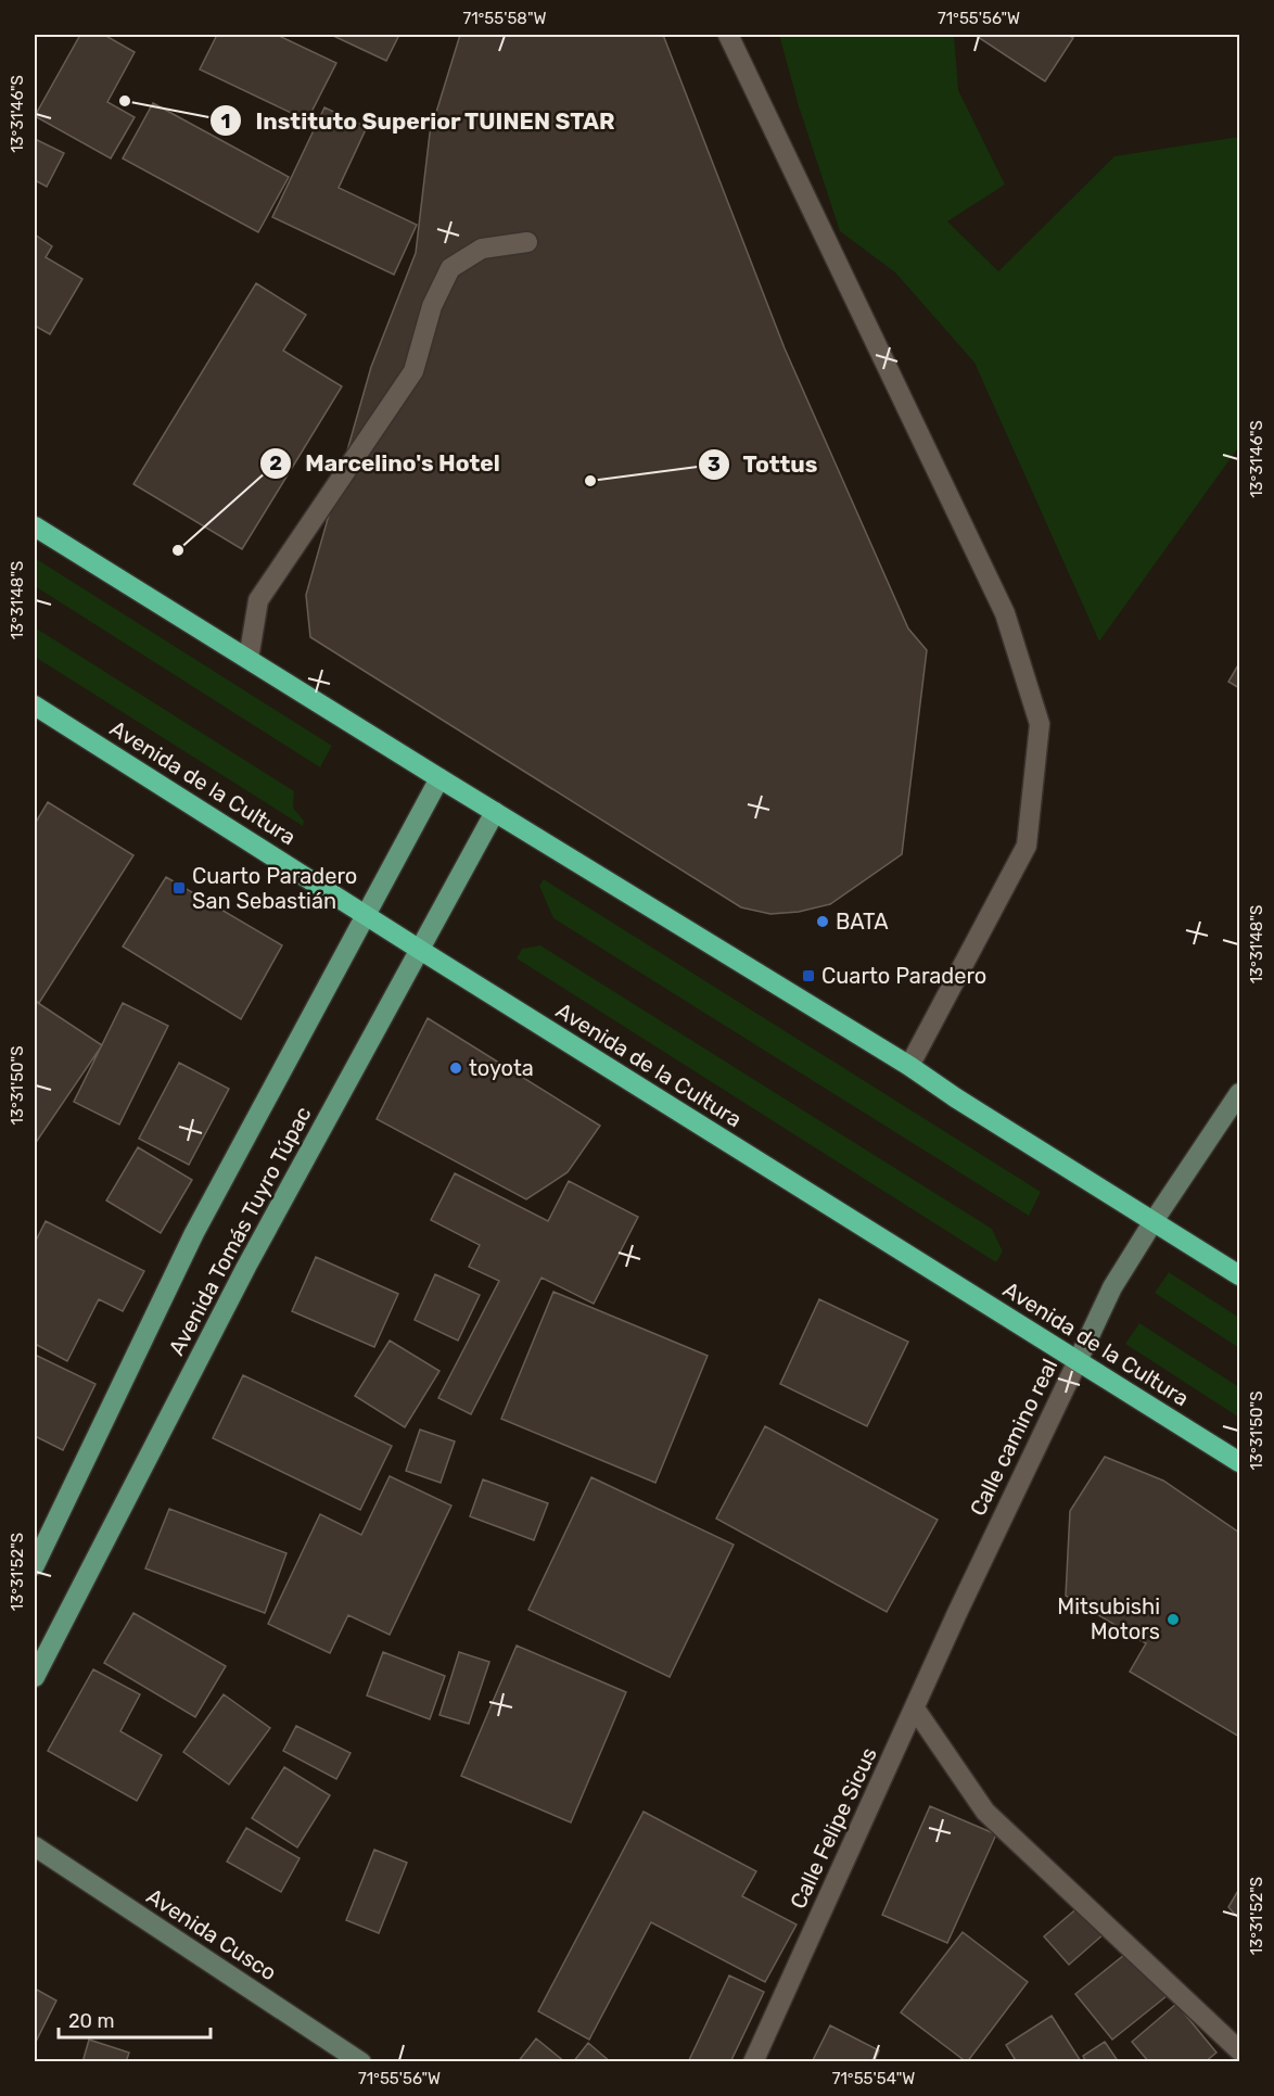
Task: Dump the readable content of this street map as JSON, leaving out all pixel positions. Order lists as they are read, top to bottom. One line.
{"streets":{"highway":["Avenida de la Cultura"],"main road":["Avenida Tomás Tuyro Túpac"],"street":["Calle camino real","Calle Felipe Sicus","Avenida Cusco"]},"crossings":[["Avenida de la Cultura","Avenida Tomás Tuyro Túpac"],["Avenida de la Cultura","Calle camino real"],["Calle camino real","Calle Felipe Sicus"]],"places":{"other":["Instituto Superior TUINEN STAR","Tottus","Marcelino's Hotel","BATA","toyota","Mitsubishi Motors"],"transit":["Cuarto Paradero San Sebastián","Cuarto Paradero"]},"scale_bar":"20 m","coordinates":["71°55'58\"W","71°55'56\"W","13°31'46\"S","13°31'48\"S","13°31'50\"S","13°31'52\"S","71°55'54\"W"]}
